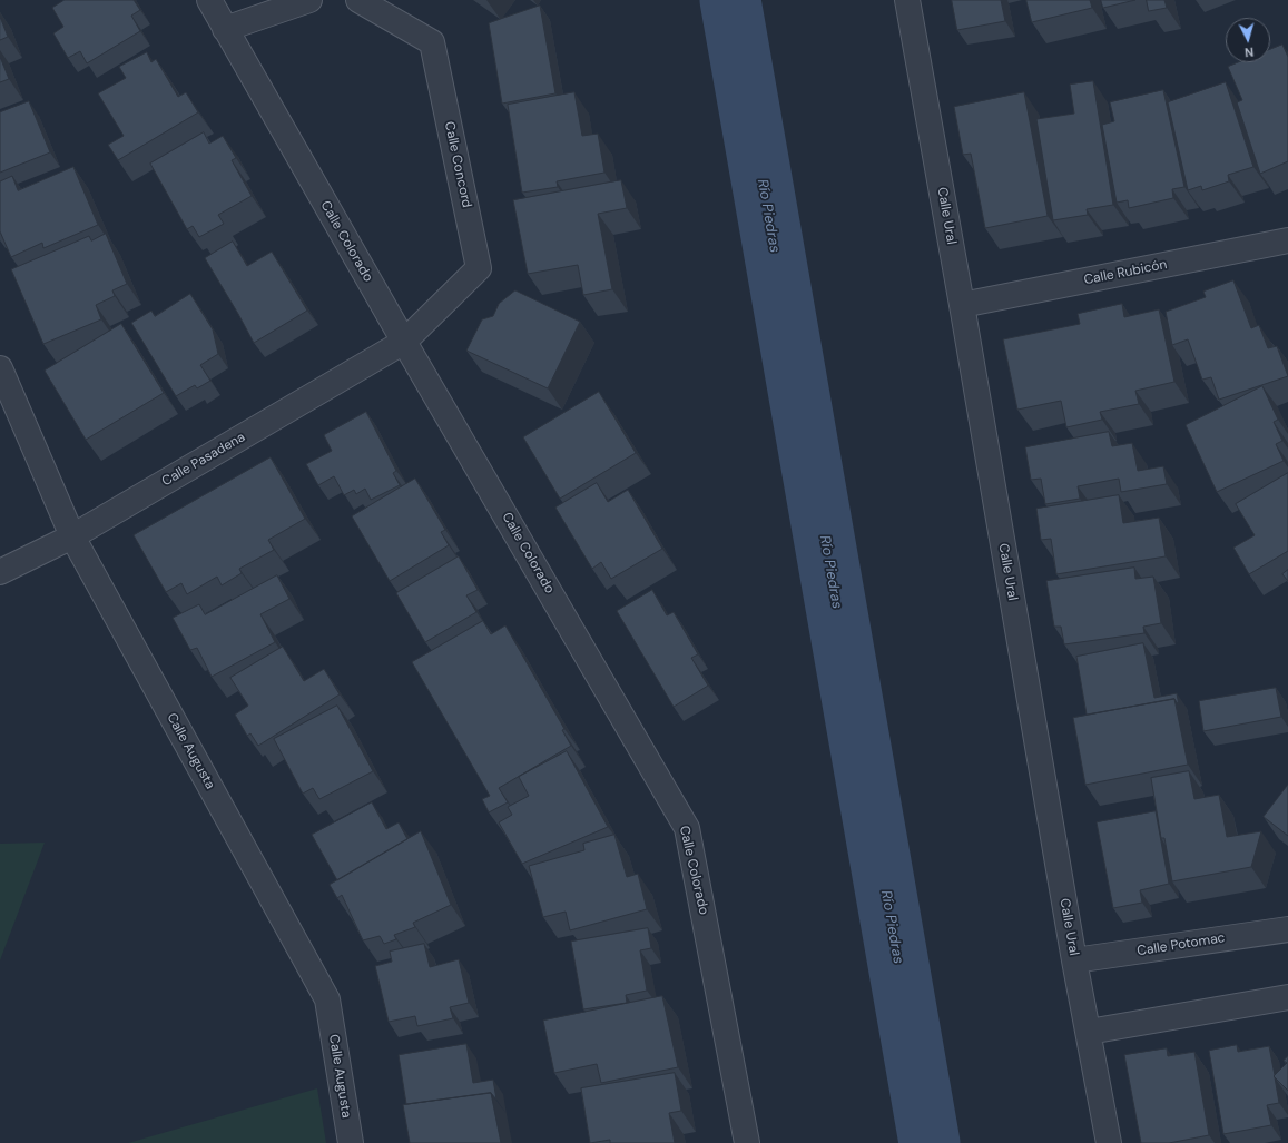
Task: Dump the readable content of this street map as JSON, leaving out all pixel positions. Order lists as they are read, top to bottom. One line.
{"streets":{"street":["Calle Concord","Calle Ural","Calle Colorado","Calle Rubicón","Calle Pasadena","Calle Augusta","Calle Potomac"]},"crossings":[["Calle Concord","Calle Colorado"],["Calle Concord","Calle Pasadena"],["Calle Ural","Calle Rubicón"],["Calle Ural","Calle Potomac"],["Calle Colorado","Calle Pasadena"],["Calle Pasadena","Calle Augusta"]],"water":["Río Piedras"],"north":"bottom"}
